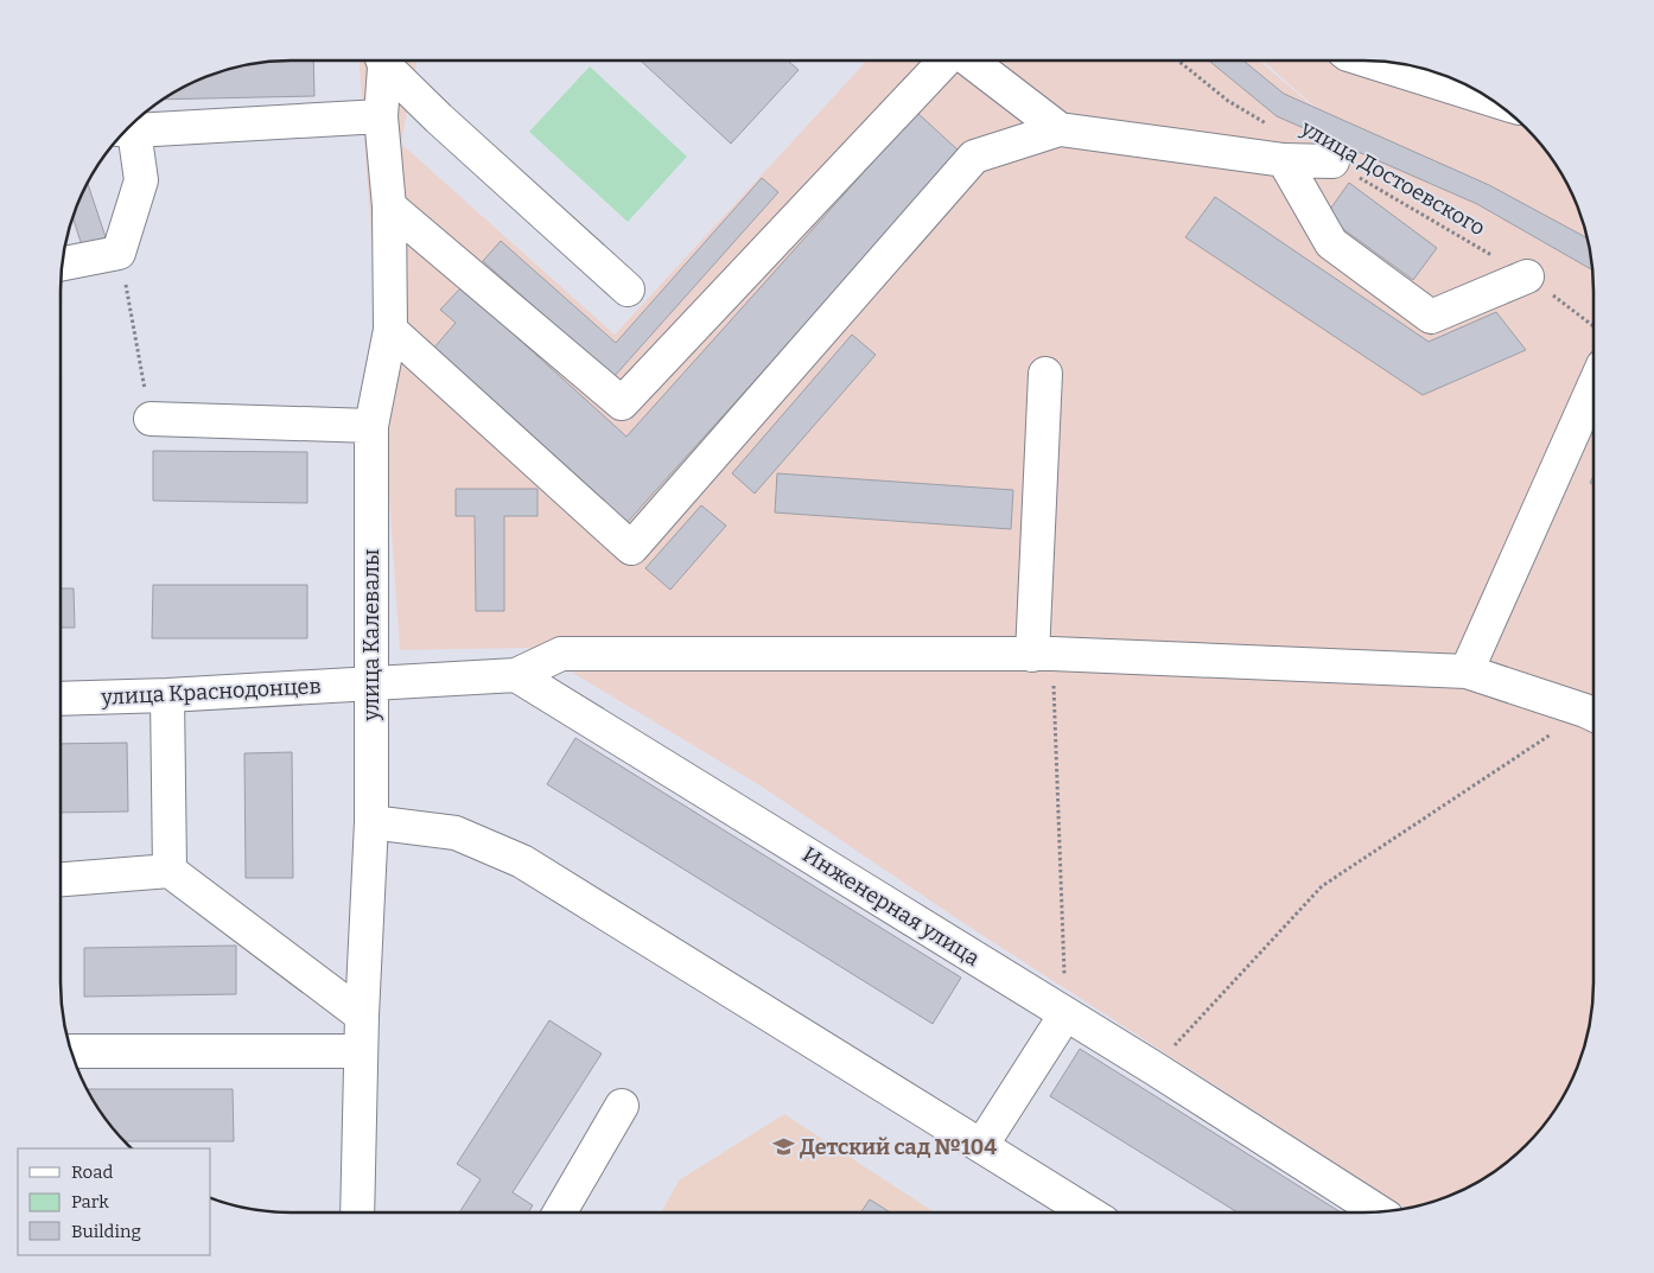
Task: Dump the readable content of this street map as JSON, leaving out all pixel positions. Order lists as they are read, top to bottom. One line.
{"streets":{"street":["улица Калевалы","улица Краснодонцев","Инженерная улица"],"path":["улица Достоевского"]},"crossings":[["улица Калевалы","улица Краснодонцев"]],"places":{"school or university":["Детский сад №104"]},"legend":["Road","Park","Building"]}
